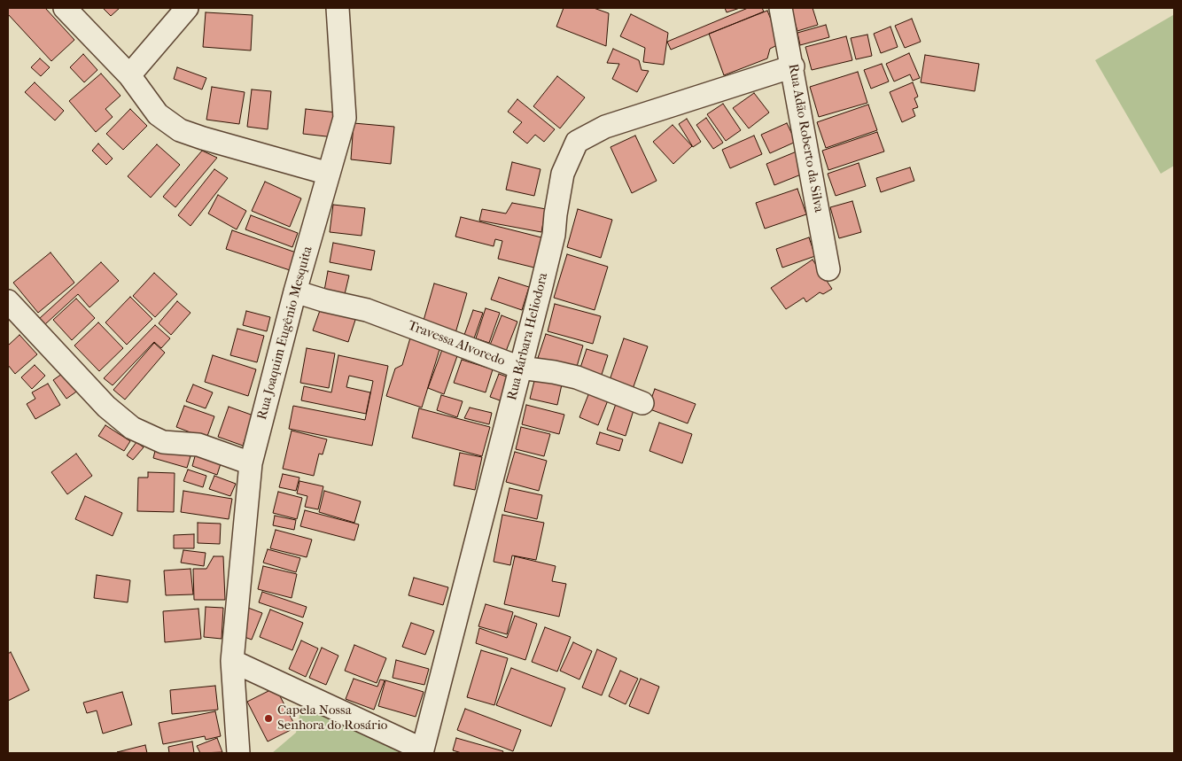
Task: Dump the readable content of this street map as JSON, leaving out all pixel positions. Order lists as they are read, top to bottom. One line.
{"streets":{"street":["Rua Adão Roberto da Silva","Rua Joaquim Eugênio Mesquita","Rua Bárbara Heliodora","Travessa Alvoredo"]},"crossings":[["Rua Adão Roberto da Silva","Rua Bárbara Heliodora"],["Rua Joaquim Eugênio Mesquita","Travessa Alvoredo"],["Rua Bárbara Heliodora","Travessa Alvoredo"]],"places":["Capela Nossa Senhora do Rosário"]}
